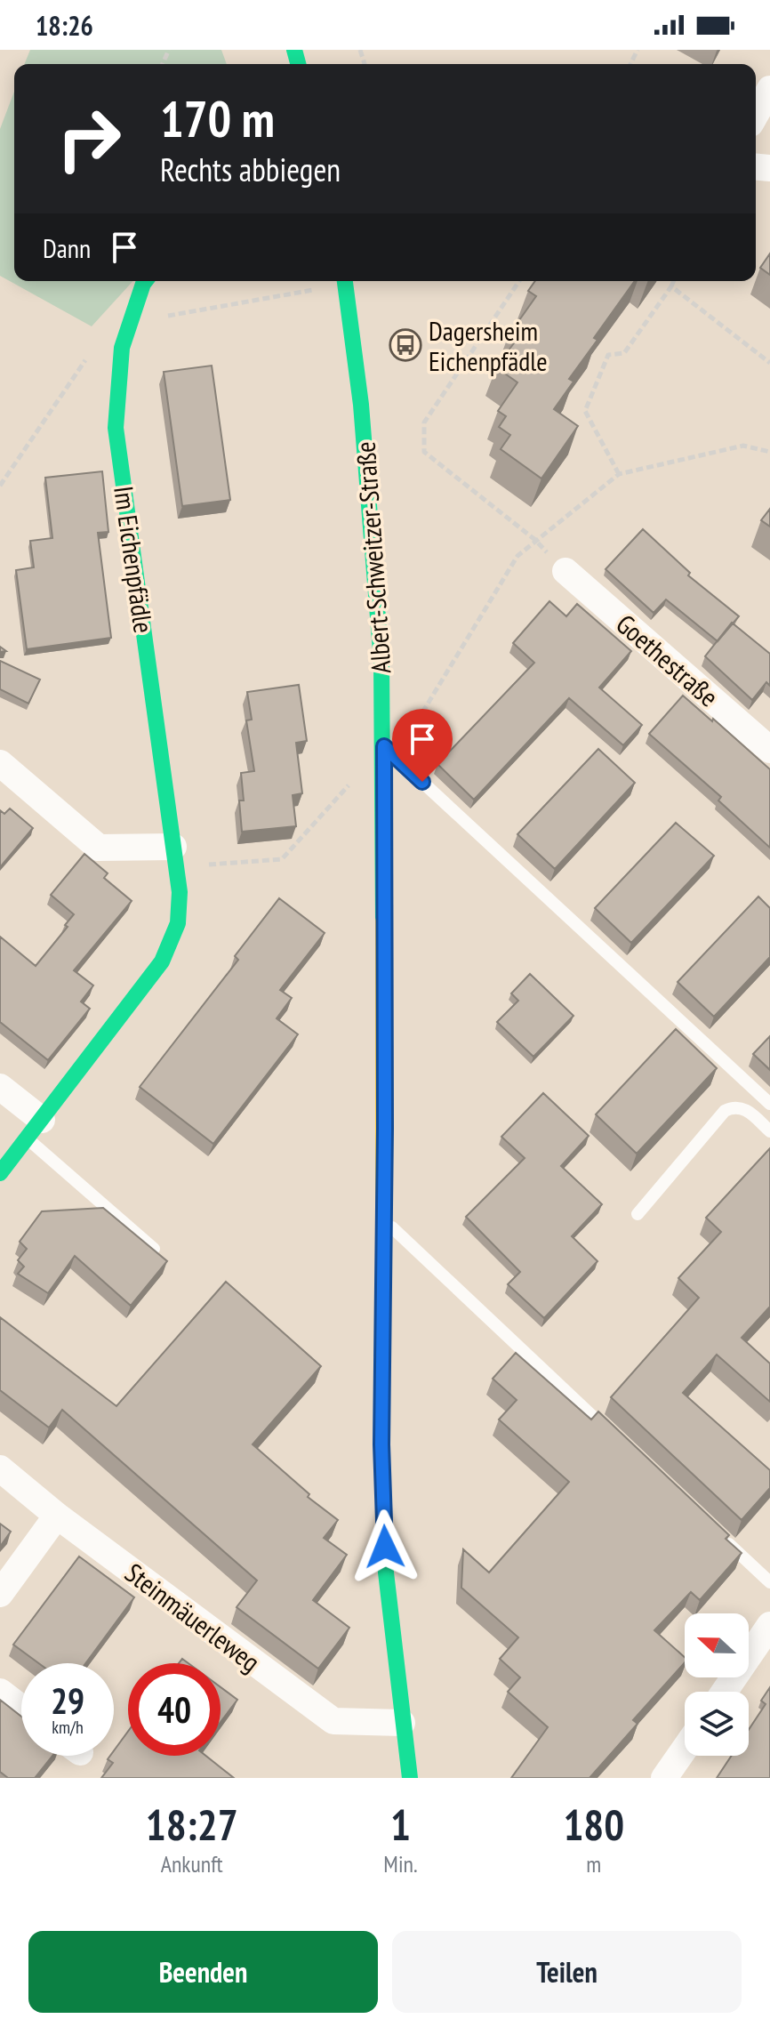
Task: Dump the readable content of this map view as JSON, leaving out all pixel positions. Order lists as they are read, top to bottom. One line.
{"streets":{"street":["Albert-Schweitzer-Straße","Im Eichenpfädle","Goethestraße","Steinmäuerleweg"]},"crossings":[["Albert-Schweitzer-Straße","Steinmäuerleweg"]],"places":{"bus stop":["Dagersheim Eichenpfädle"]},"north":"left","page":{"status":"18:26","turn":["170 m","Rechts abbiegen"],"then":"Dann","speed":"29 km/h","limit":"40","eta":["18:27","Ankunft","1","Min.","180","m"],"buttons":["Beenden","Teilen"]}}
